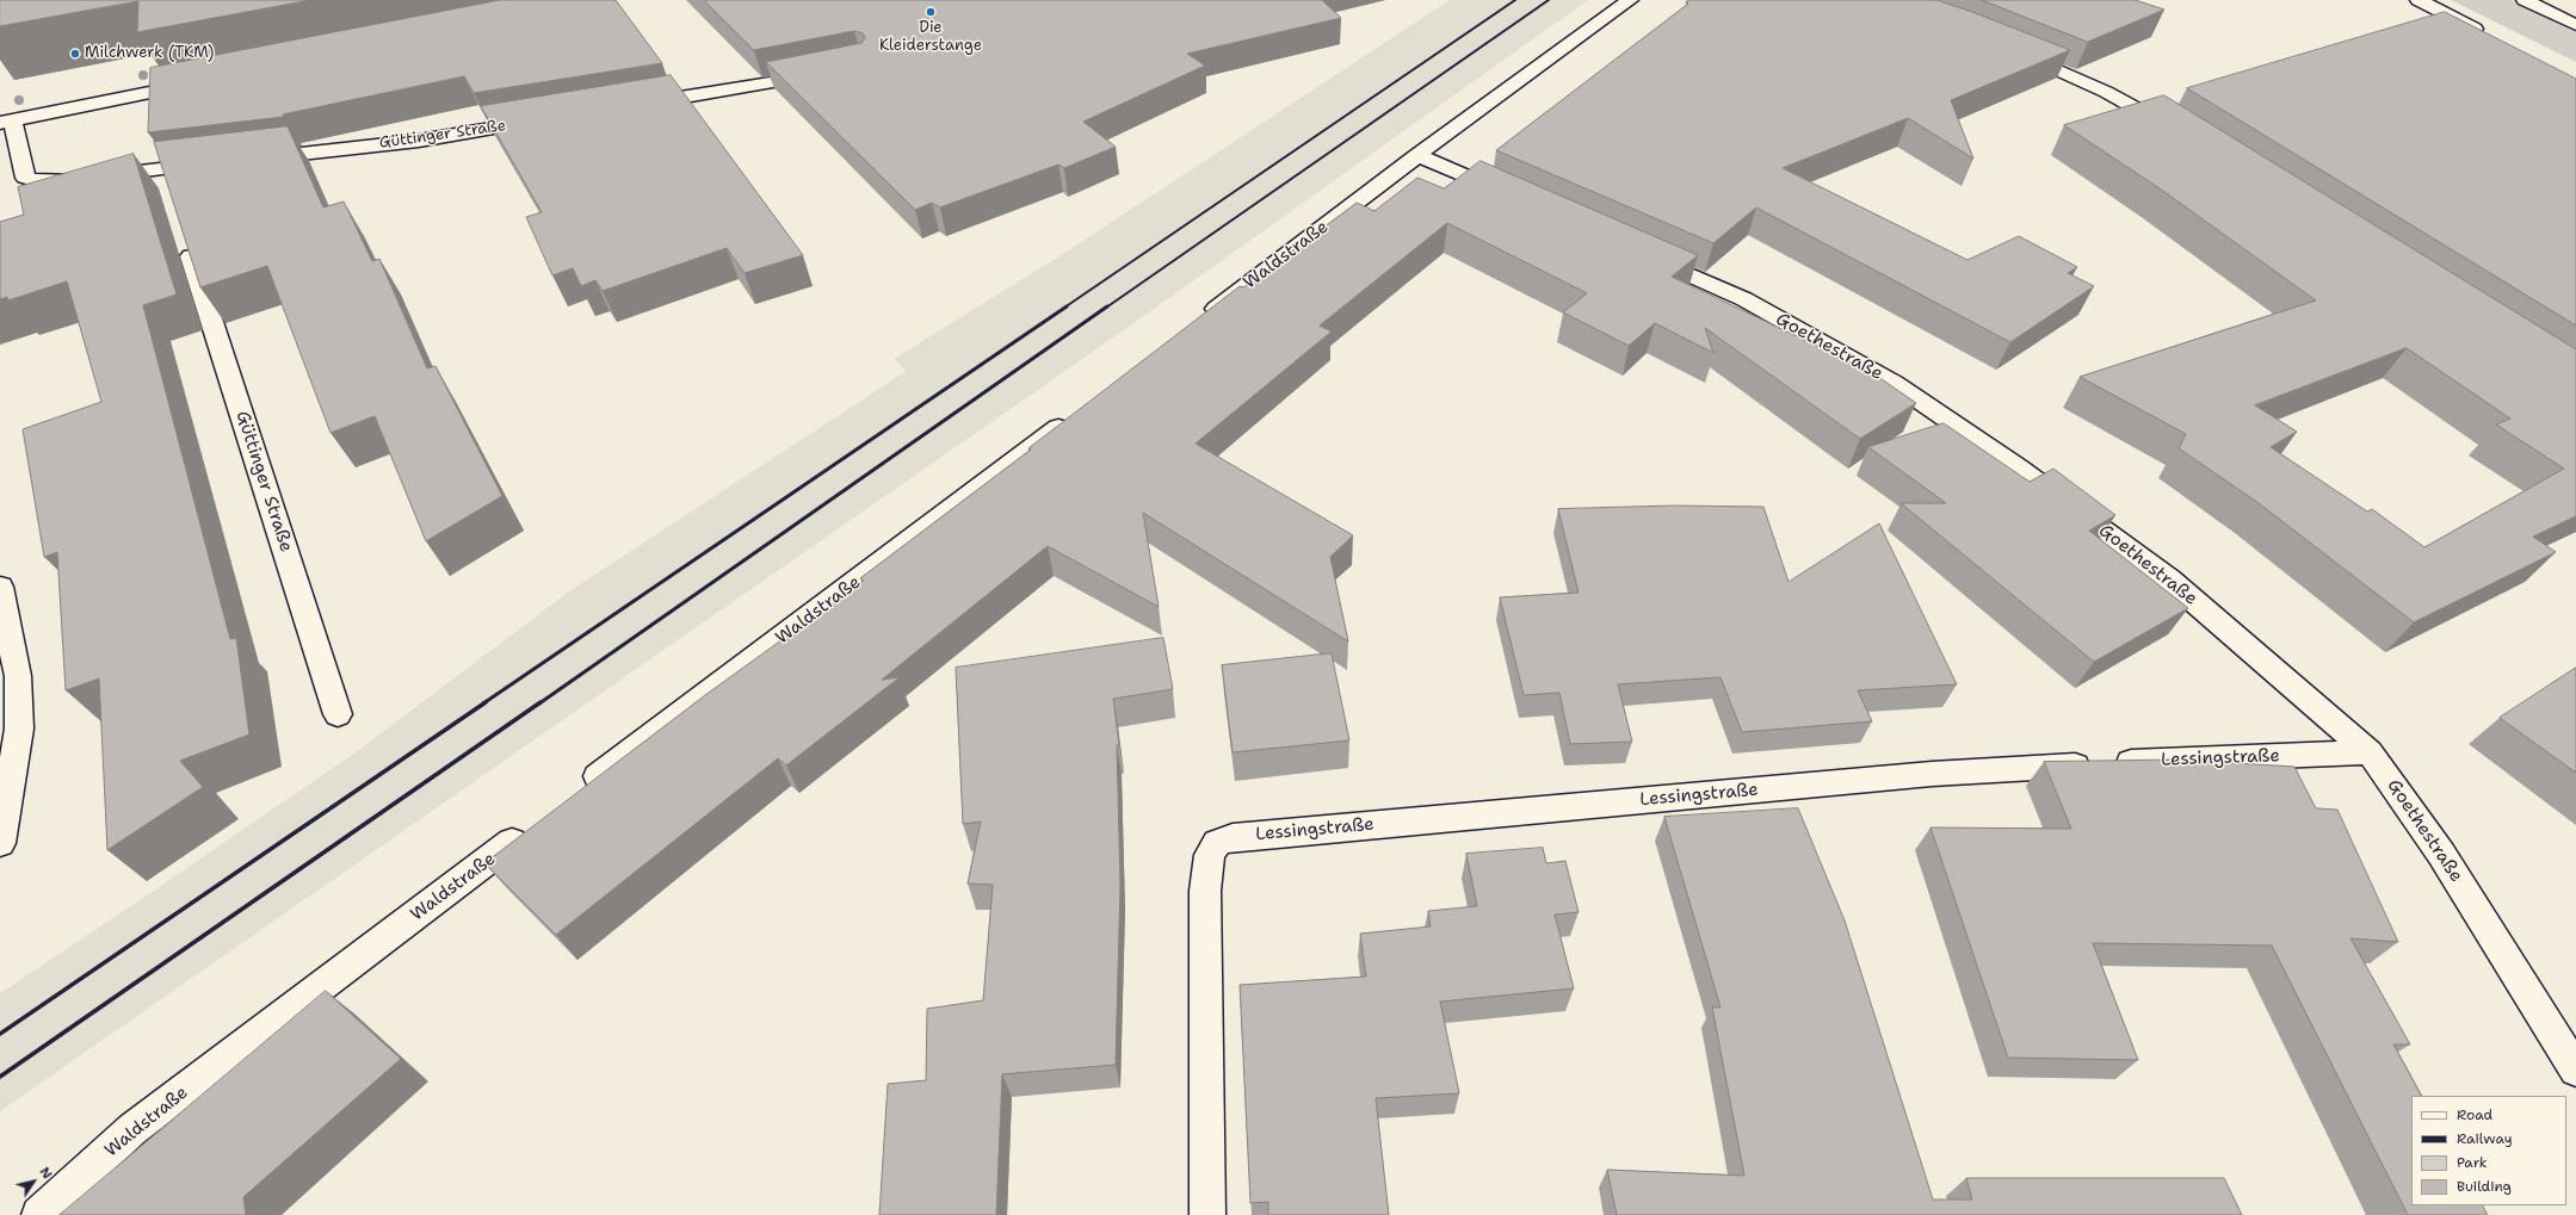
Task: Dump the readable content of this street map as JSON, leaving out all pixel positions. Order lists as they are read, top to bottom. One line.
{"streets":{"street":["Güttinger Straße","Waldstraße","Goethestraße","Lessingstraße"]},"crossings":[["Goethestraße","Lessingstraße"]],"places":["Die Kleiderstange","Milchwerk (TKM)"],"legend":["Road","Railway","Park","Building"],"north":"top right"}
